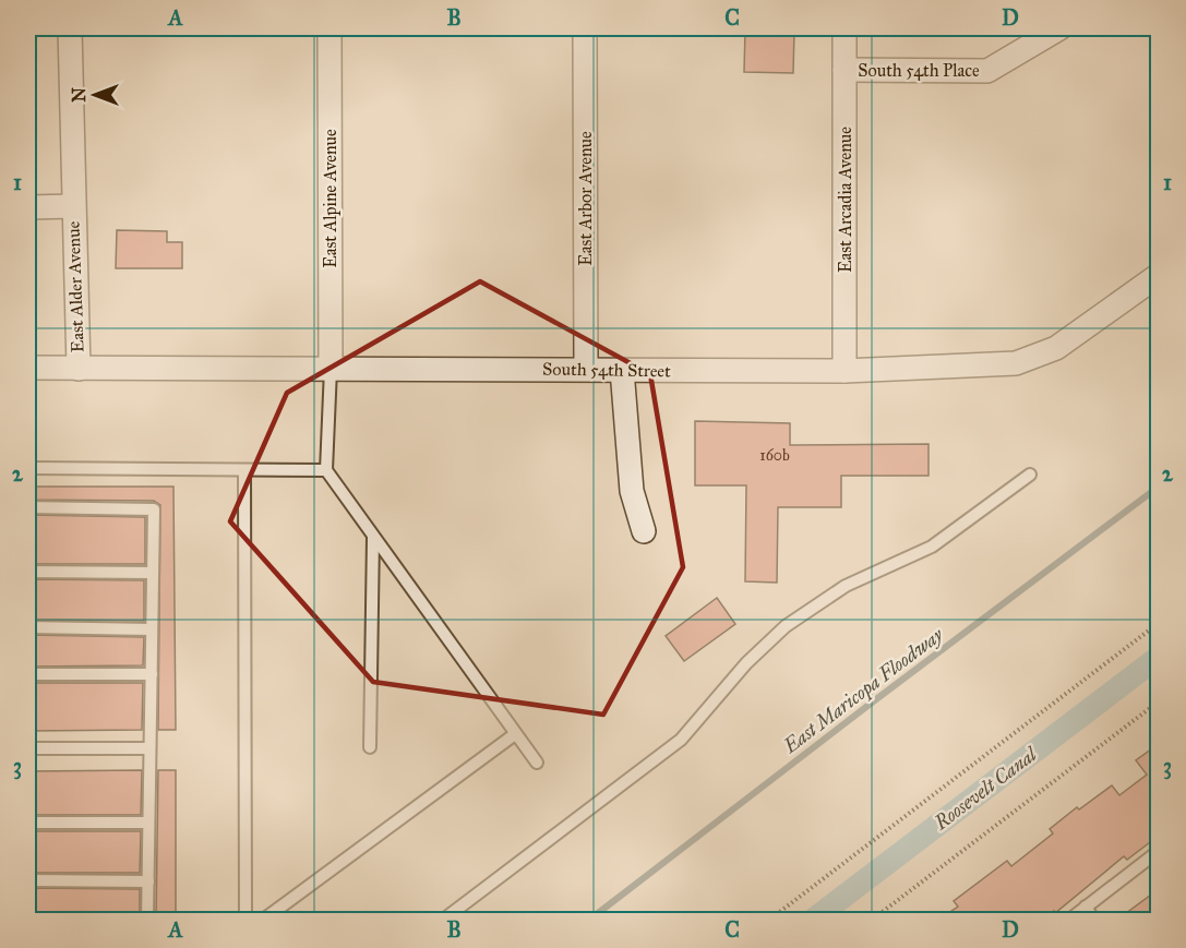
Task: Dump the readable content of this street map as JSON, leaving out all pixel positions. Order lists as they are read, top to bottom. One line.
{"streets":{"street":["South 54th Place","East Alpine Avenue","East Arbor Avenue","East Arcadia Avenue","East Alder Avenue","South 54th Street"]},"crossings":[["South 54th Place","East Arcadia Avenue"],["East Alpine Avenue","South 54th Street"],["East Arbor Avenue","South 54th Street"],["East Arcadia Avenue","South 54th Street"],["East Alder Avenue","South 54th Street"]],"water":["East Maricopa Floodway","Roosevelt Canal"],"house_numbers":["160b"],"north":"left","grid":{"columns":["A","B","C","D"],"rows":["1","2","3"]}}
